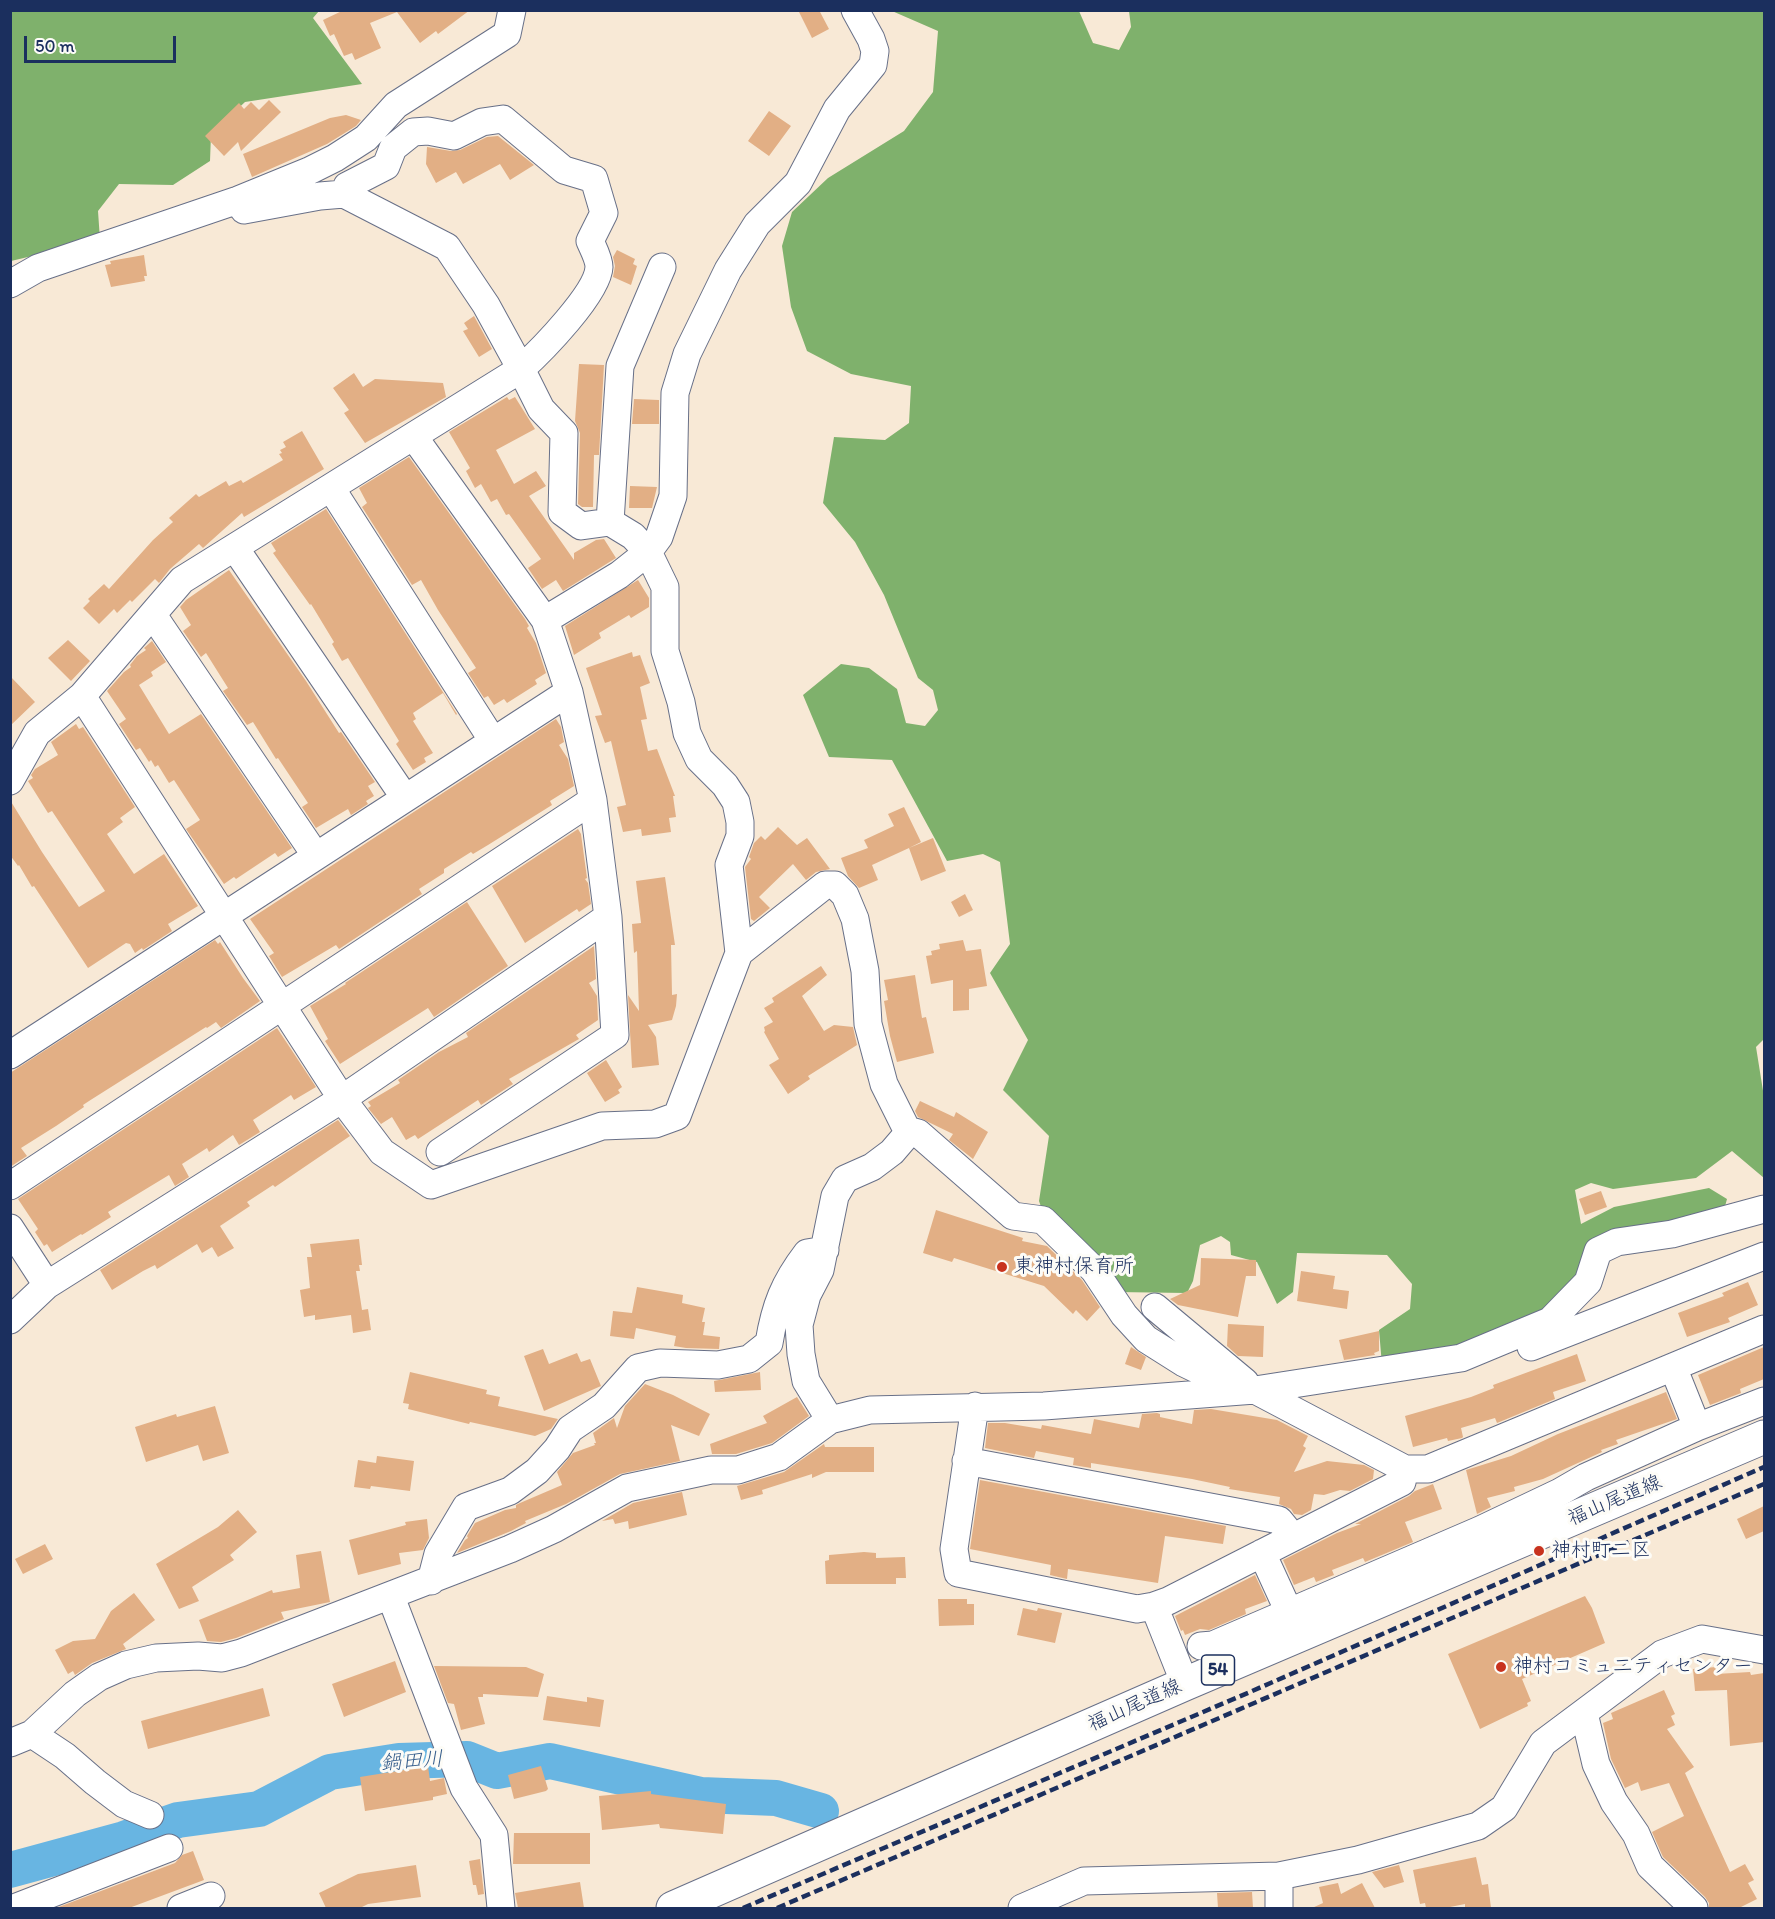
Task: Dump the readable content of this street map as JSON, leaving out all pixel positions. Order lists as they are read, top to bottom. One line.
{"streets":{"main road":["福山尾道線","54"]},"water":["鍋田川"],"places":["東神村保育所","神村町二区","神村コミュ二ティセンター"],"scale_bar":"50 m"}
